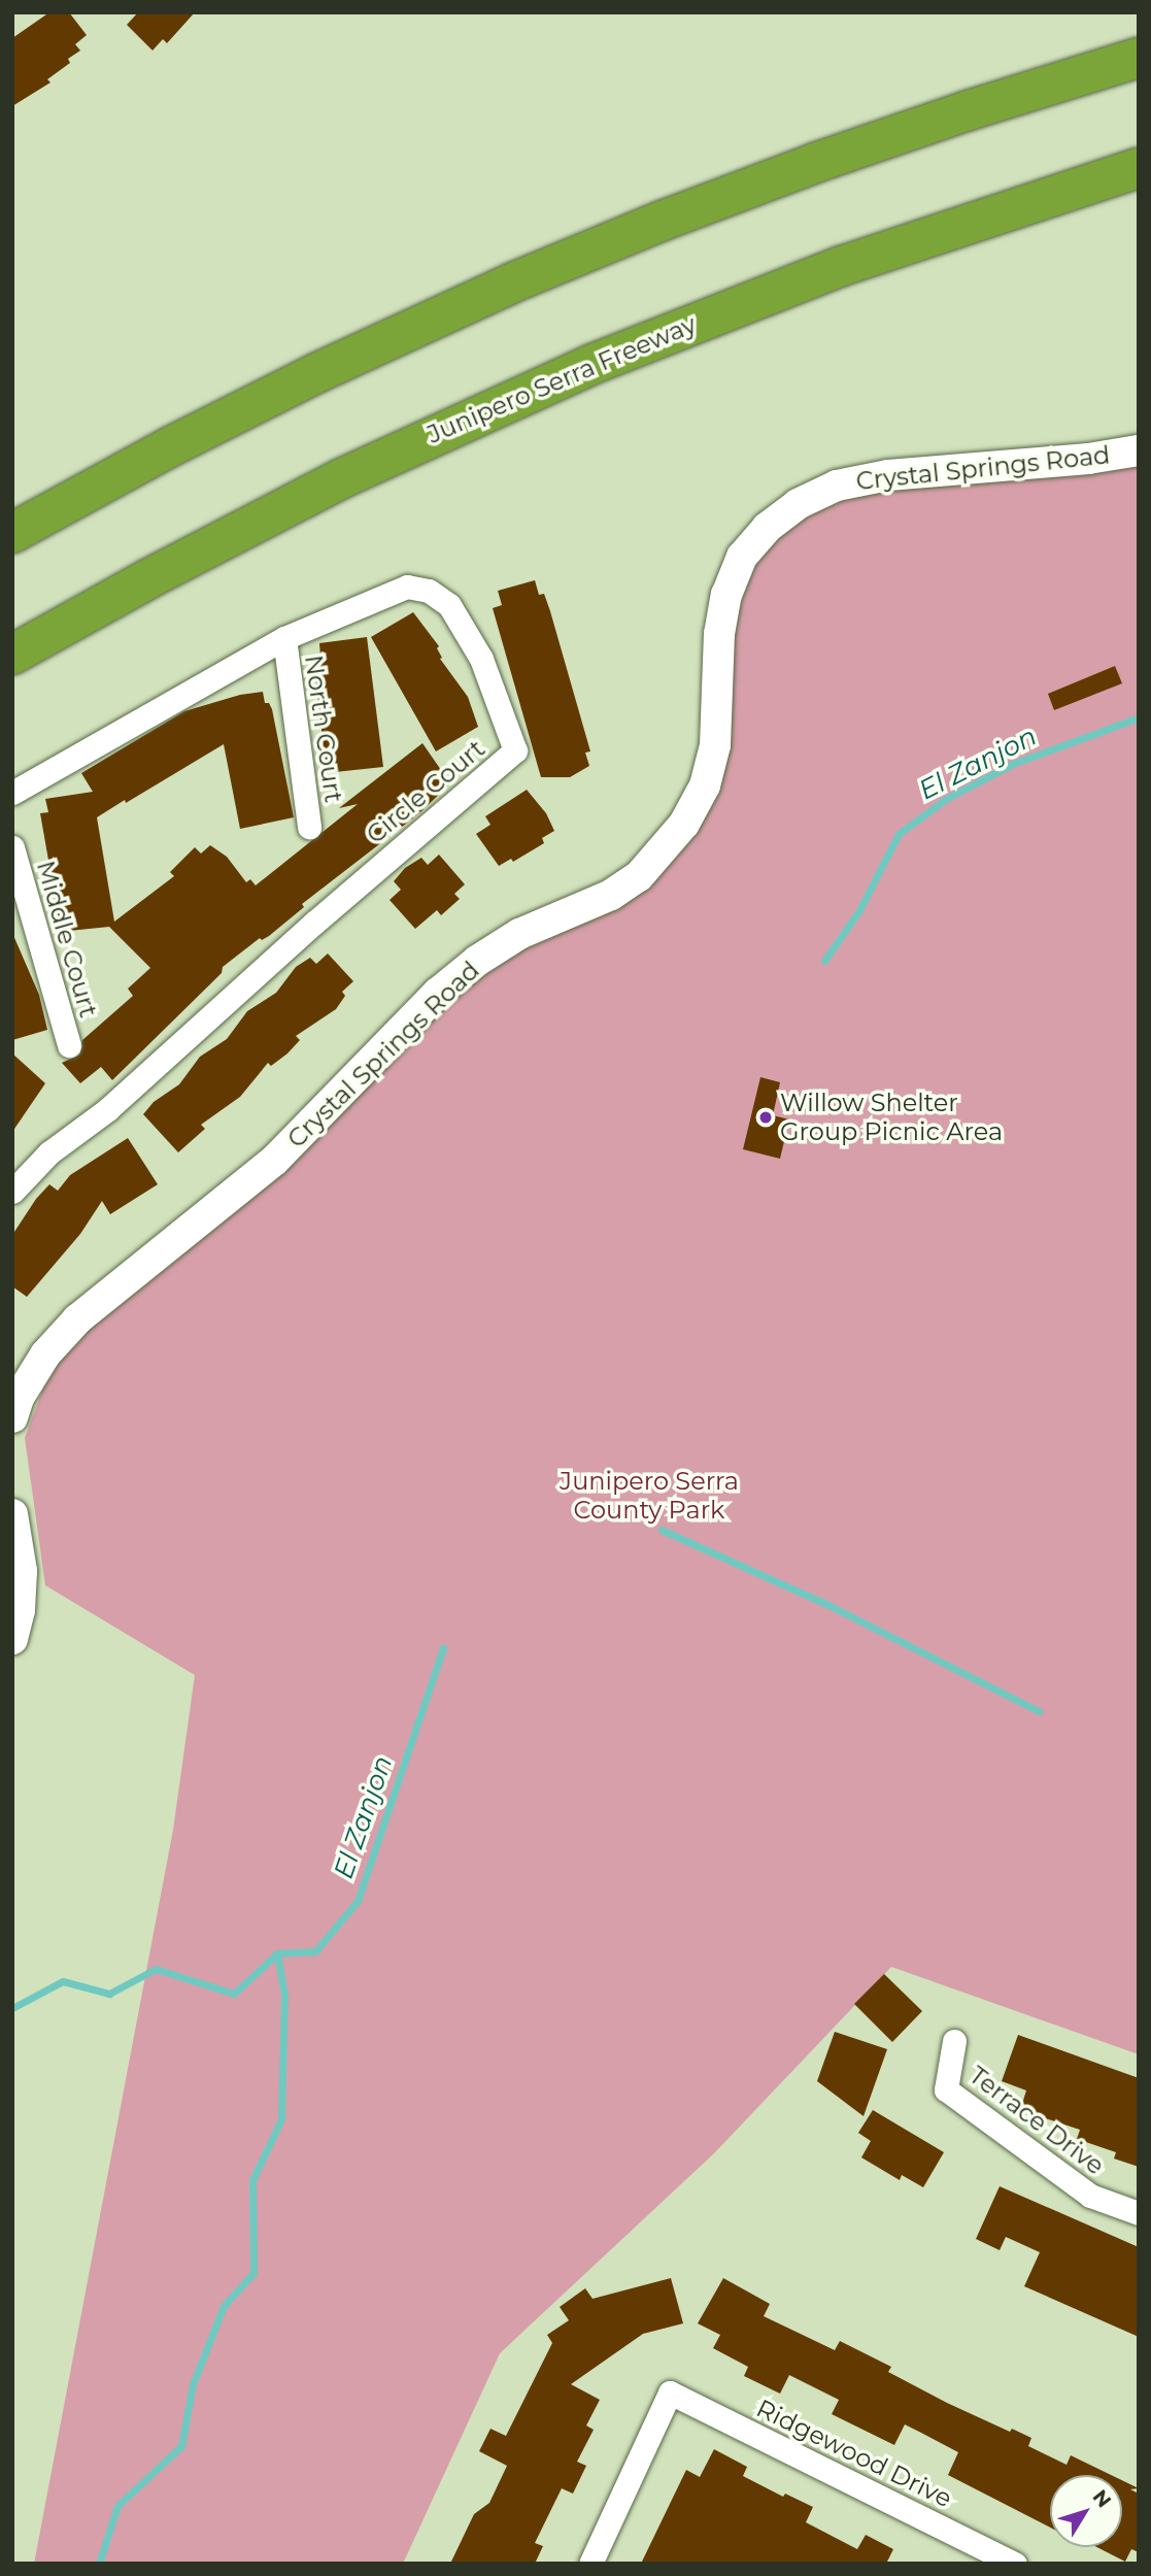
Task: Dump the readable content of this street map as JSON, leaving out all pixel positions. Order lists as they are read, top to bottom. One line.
{"streets":{"highway":["Junipero Serra Freeway"],"street":["Crystal Springs Road","North Court","Circle Court","Middle Court","Terrace Drive","Ridgewood Drive"]},"crossings":[["North Court","Circle Court"]],"water":["El Zanjon"],"parks":["Junipero Serra County Park"],"places":["Willow Shelter Group Picnic Area"],"north":"top right"}
